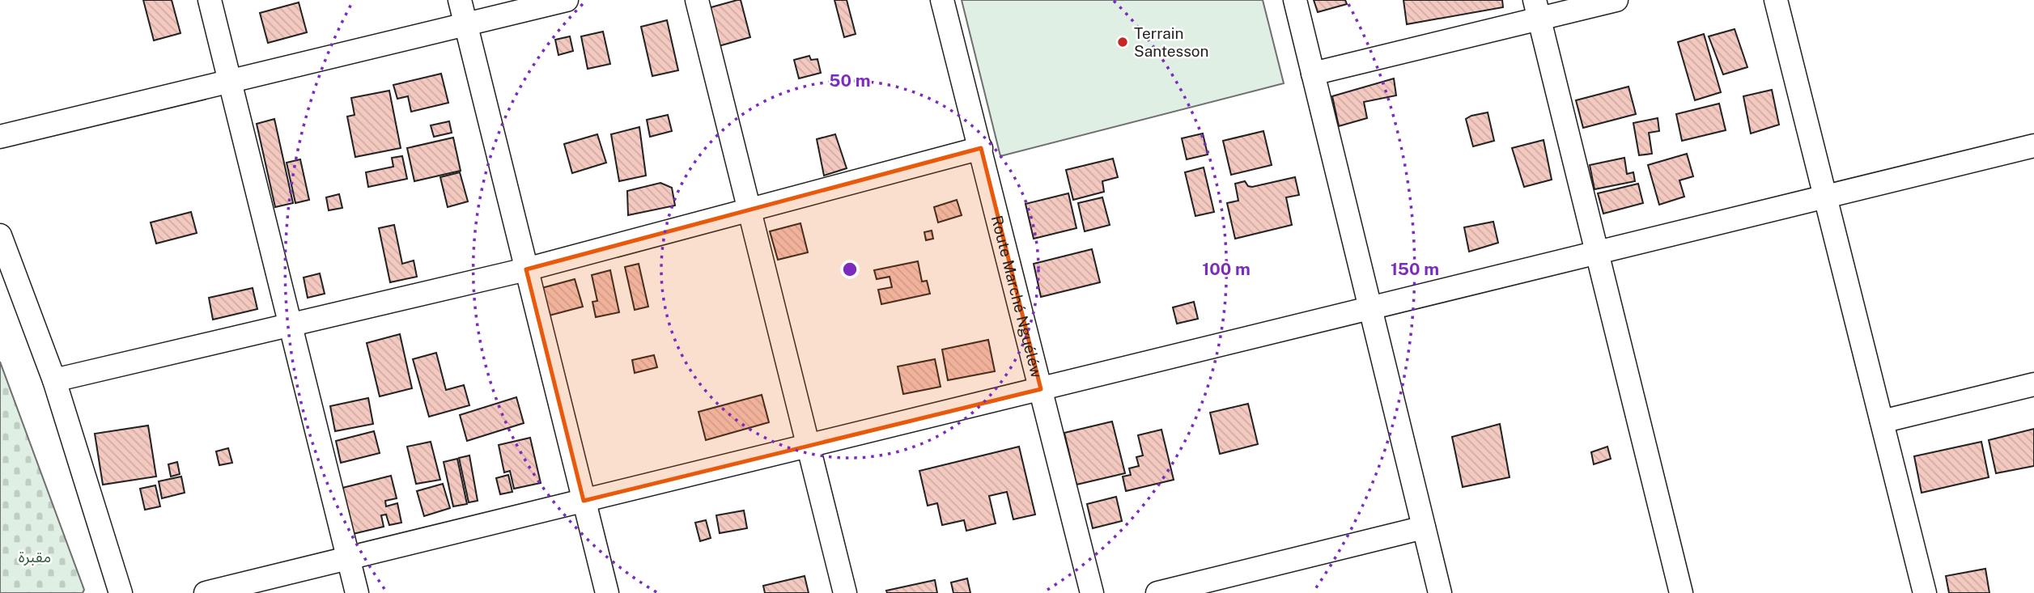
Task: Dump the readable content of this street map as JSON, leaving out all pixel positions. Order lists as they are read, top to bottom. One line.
{"streets":{"street":["Route Marché Nguéléw"]},"parks":["مقبرة"],"places":["Terrain Santesson"],"rings":["50 m","100 m","150 m"]}
